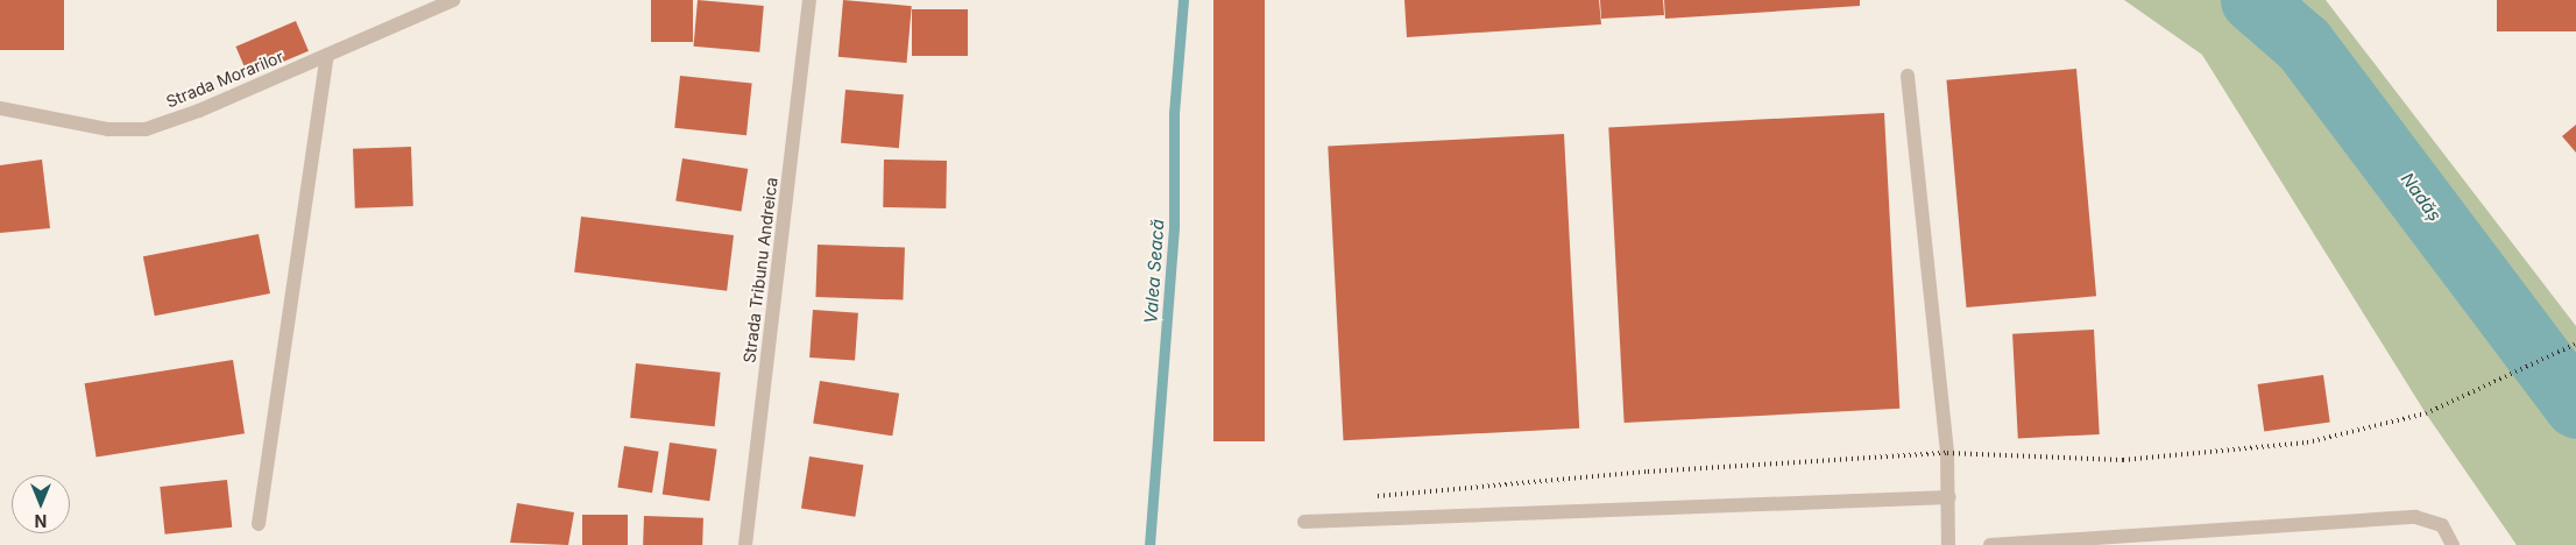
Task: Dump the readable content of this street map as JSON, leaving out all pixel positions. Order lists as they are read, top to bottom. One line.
{"streets":{"street":["Strada Morarilor","Strada Tribunu Andreica"]},"water":["Nadăș","Valea Seacă"],"north":"bottom"}
